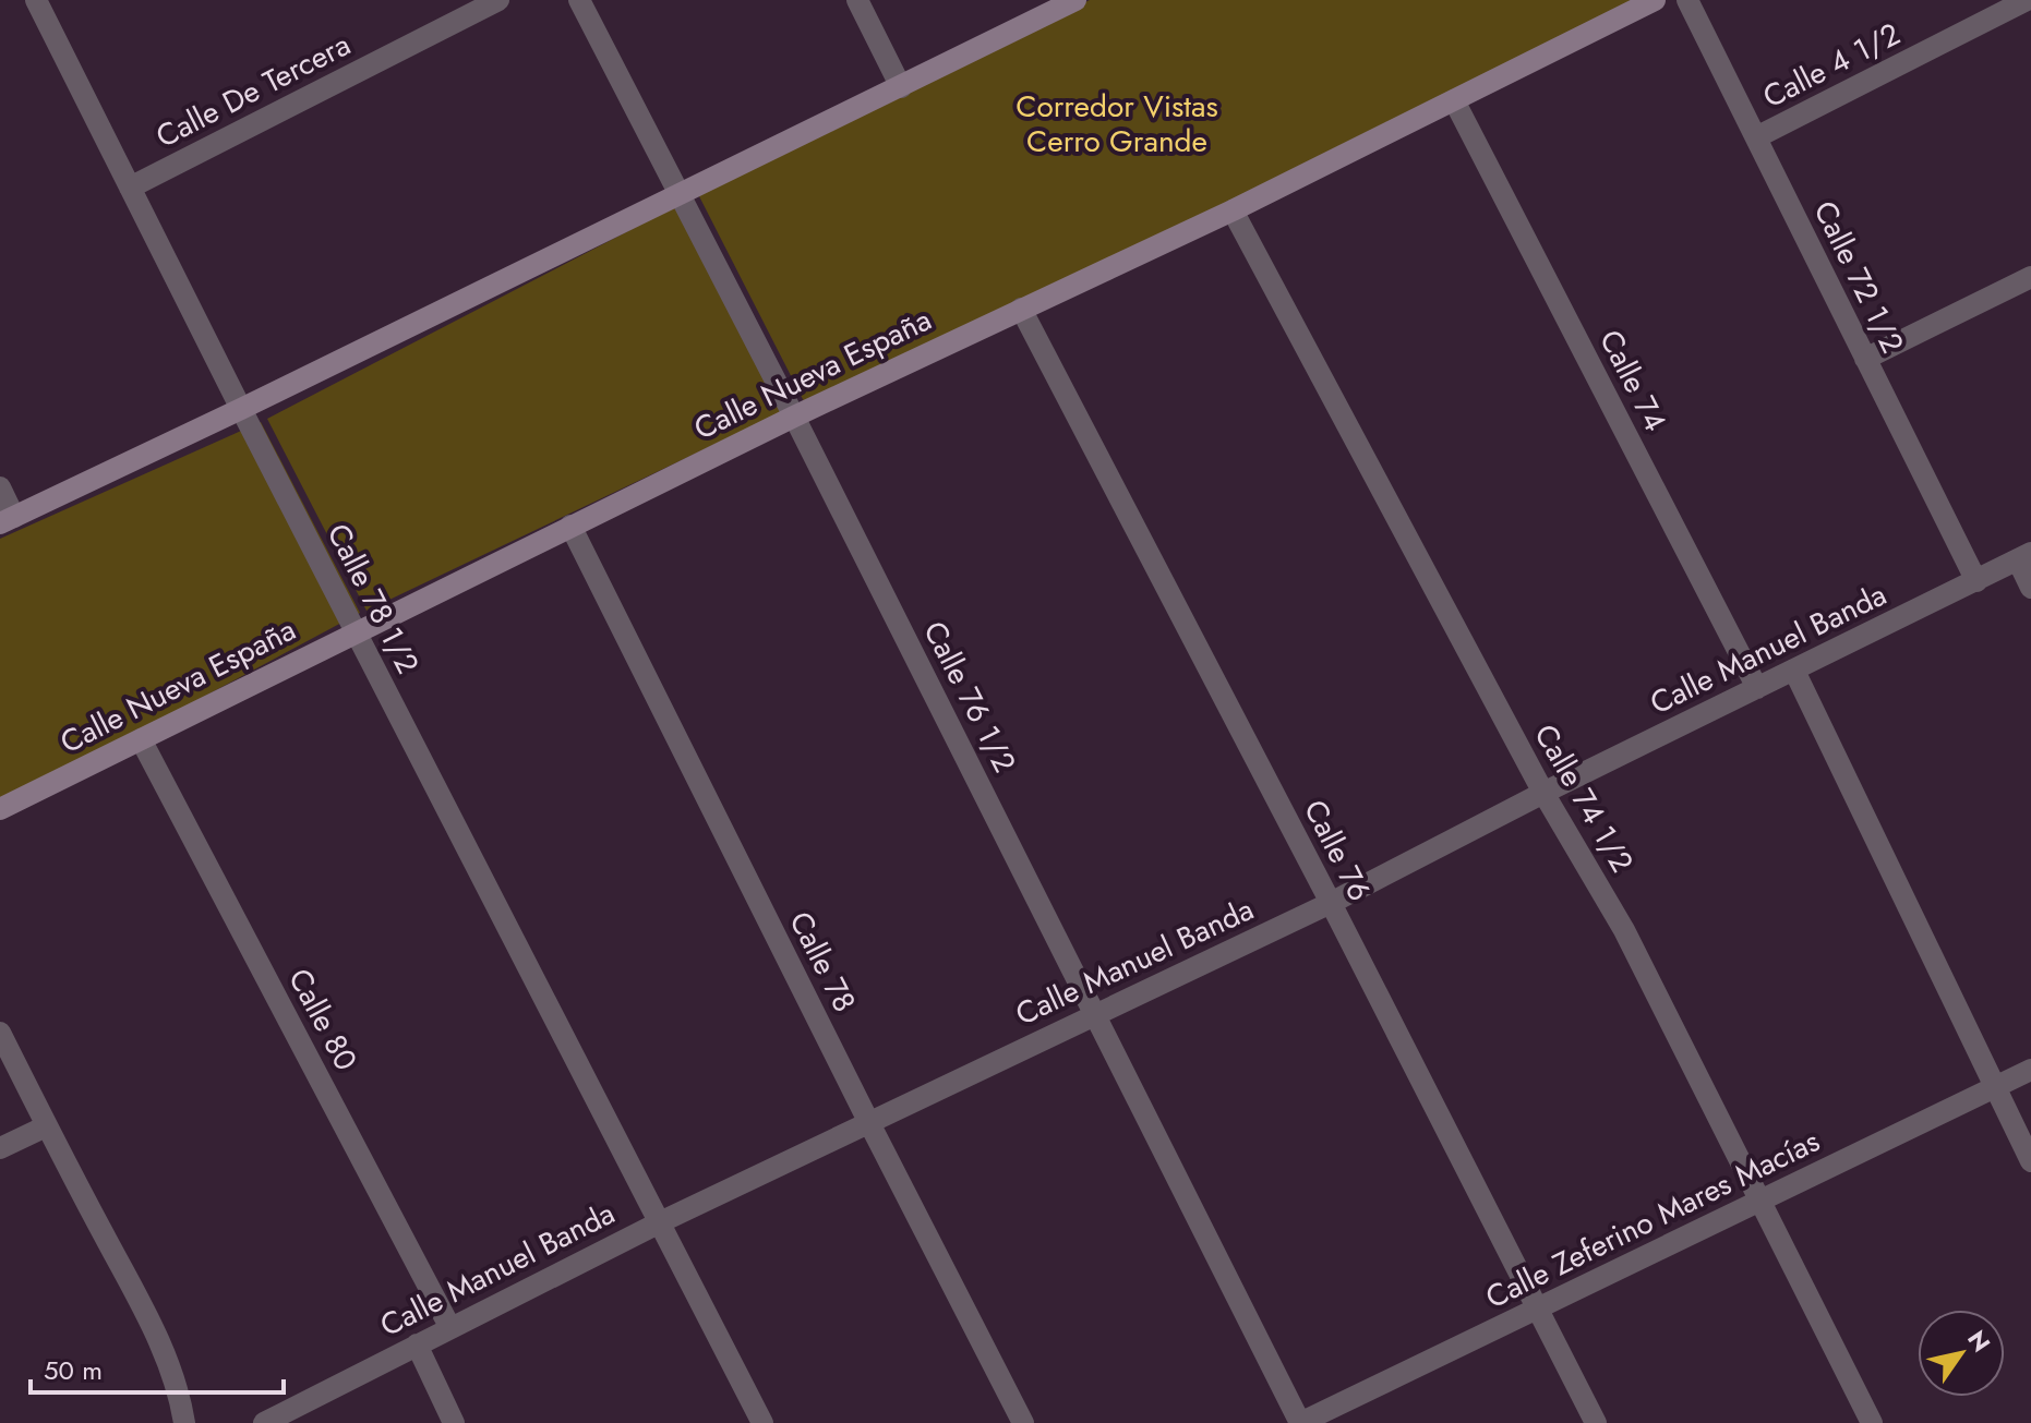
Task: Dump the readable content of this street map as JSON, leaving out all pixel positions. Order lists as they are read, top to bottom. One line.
{"streets":{"street":["Calle 4 1/2","Calle De Tercera","Calle 72 1/2","Calle Nueva España","Calle 74","Calle 78 1/2","Calle Manuel Banda","Calle 76 1/2","Calle 74 1/2","Calle 76","Calle 78","Calle 80","Calle Zeferino Mares Macías"]},"crossings":[["Calle 4 1/2","Calle 72 1/2"],["Calle De Tercera","Calle 78 1/2"],["Calle 72 1/2","Calle Manuel Banda"],["Calle Nueva España","Calle 74"],["Calle Nueva España","Calle 78 1/2"],["Calle Nueva España","Calle 76 1/2"],["Calle Nueva España","Calle 74 1/2"],["Calle Nueva España","Calle 76"],["Calle Nueva España","Calle 78"],["Calle Nueva España","Calle 80"],["Calle 74","Calle Manuel Banda"],["Calle 78 1/2","Calle Manuel Banda"],["Calle Manuel Banda","Calle 76 1/2"],["Calle Manuel Banda","Calle 74 1/2"],["Calle Manuel Banda","Calle 76"],["Calle Manuel Banda","Calle 78"],["Calle Manuel Banda","Calle 80"],["Calle 76 1/2","Calle Zeferino Mares Macías"],["Calle 74 1/2","Calle Zeferino Mares Macías"],["Calle 76","Calle Zeferino Mares Macías"]],"parks":["Corredor Vistas Cerro Grande"],"scale_bar":"50 m","north":"top right"}
